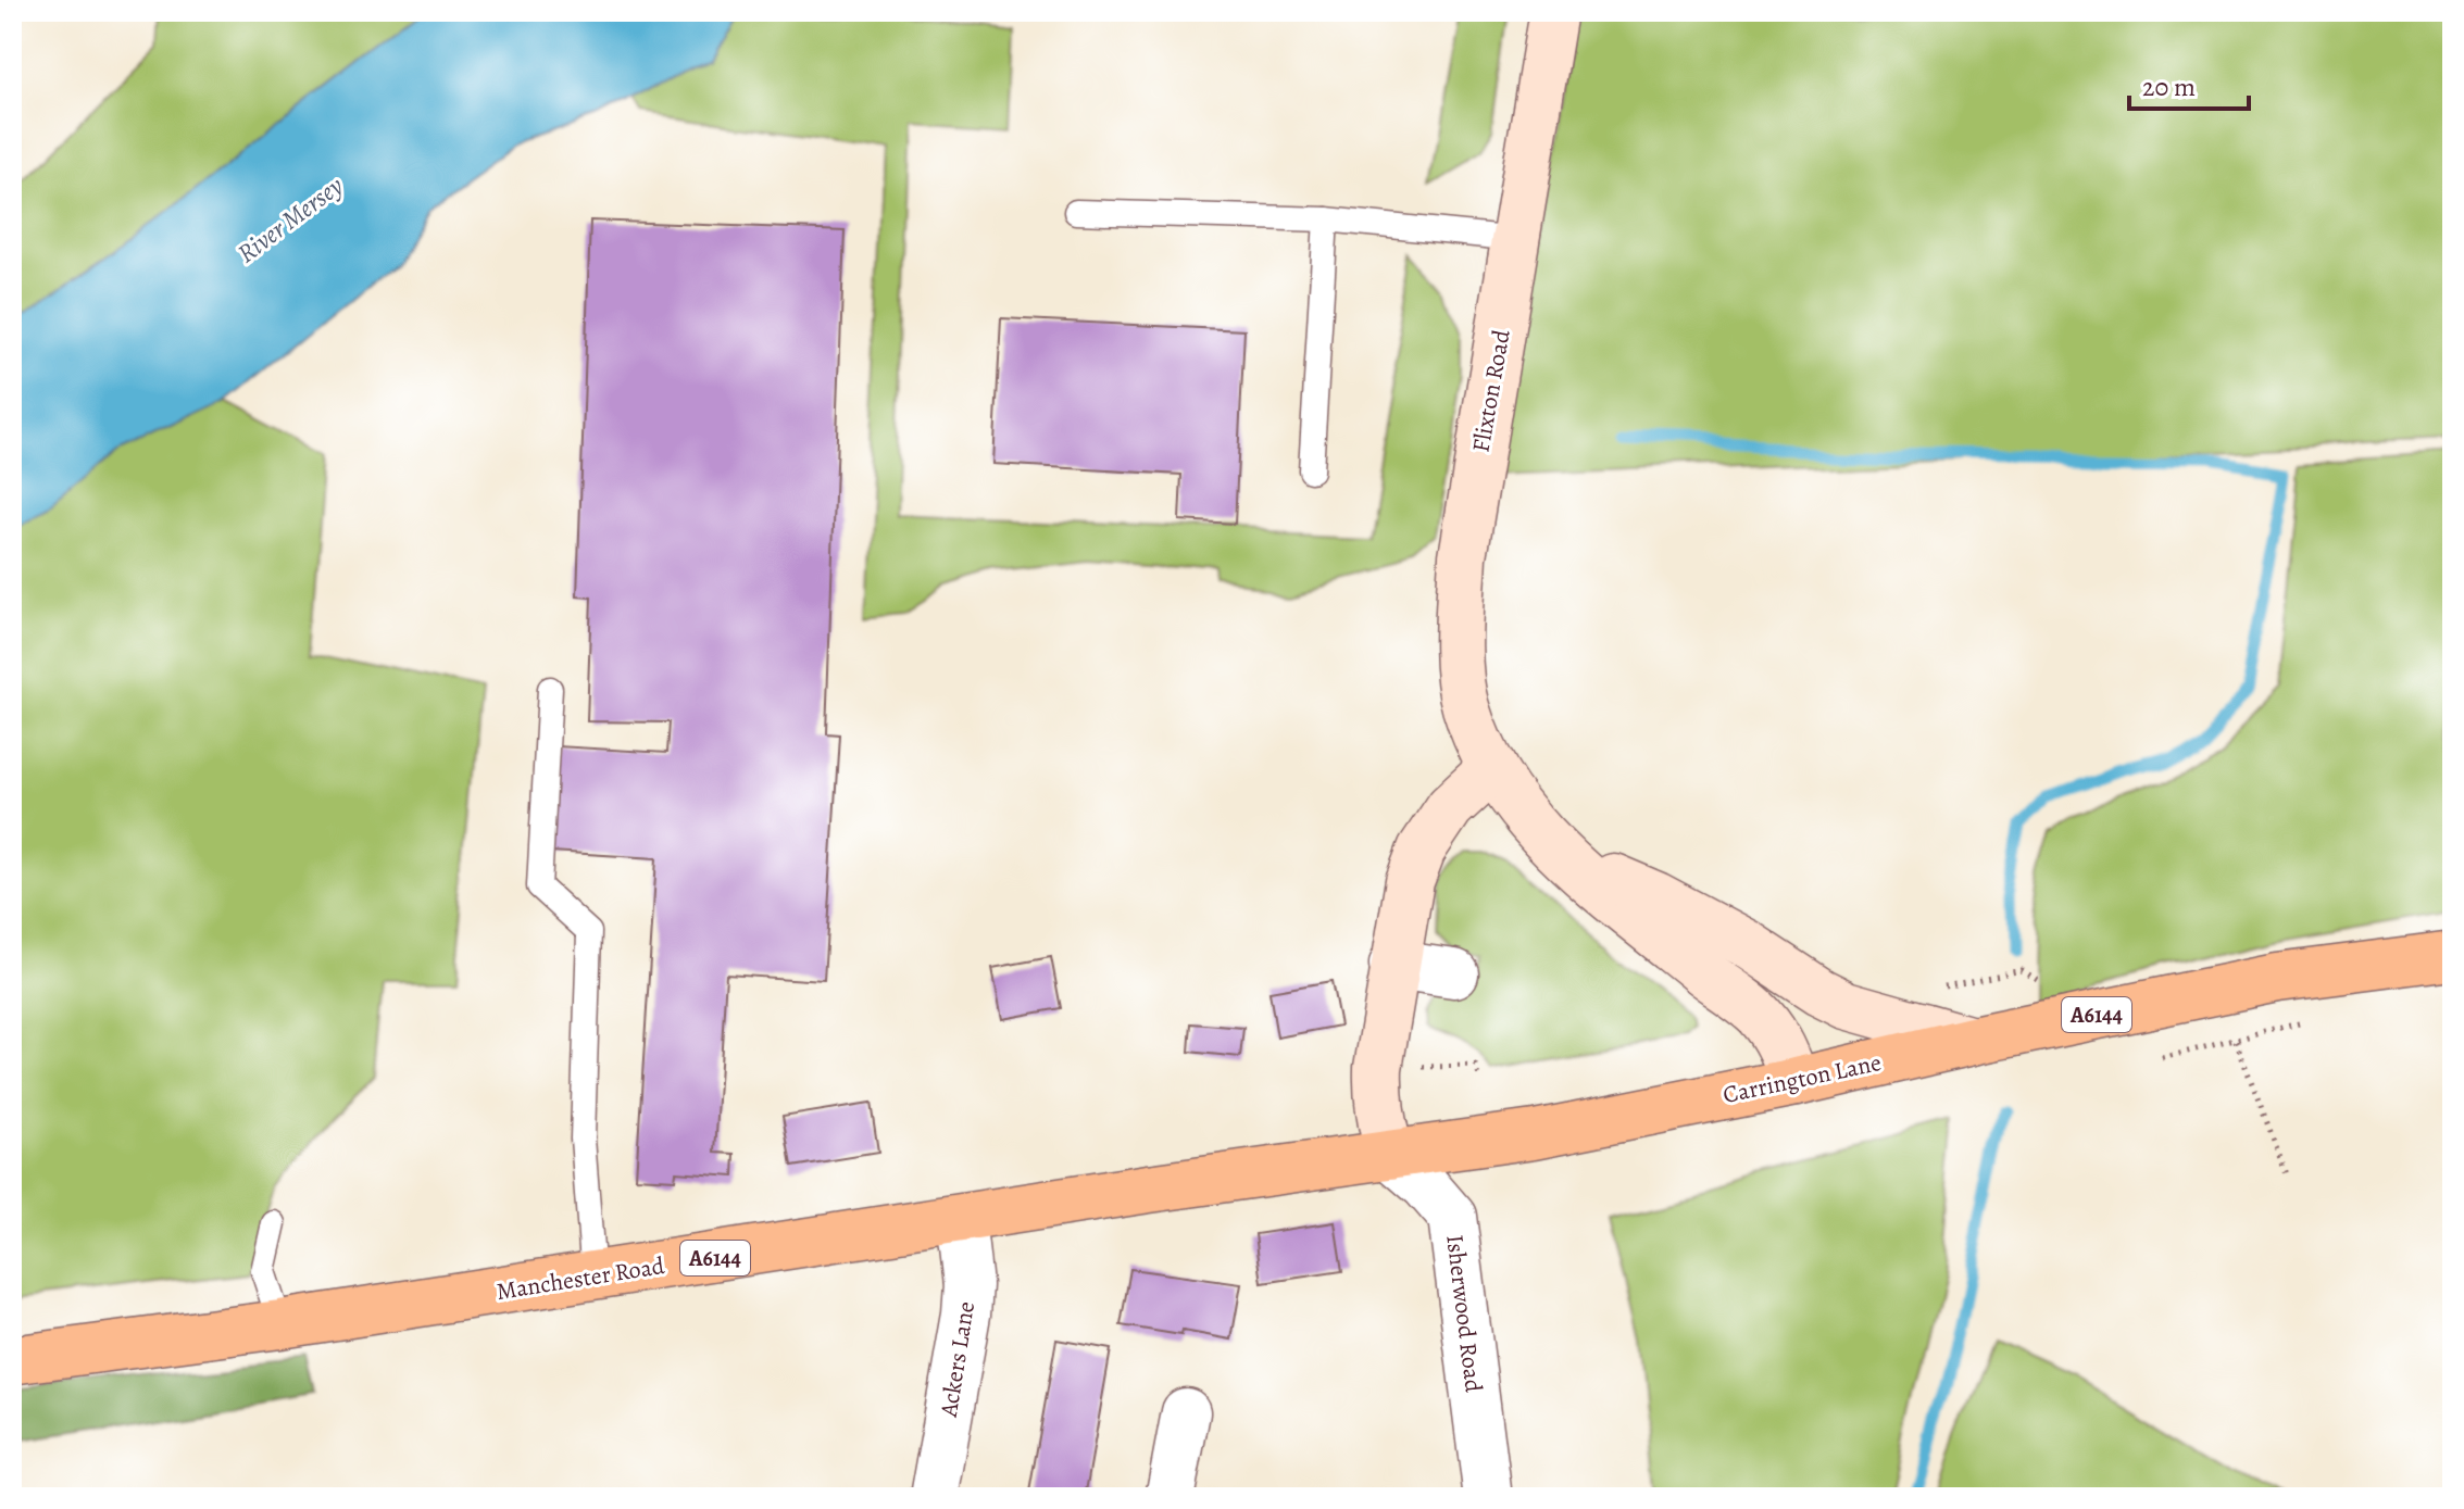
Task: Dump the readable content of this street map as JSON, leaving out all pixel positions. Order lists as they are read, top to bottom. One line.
{"streets":{"main road":["Flixton Road","A6144","Carrington Lane","Manchester Road"],"street":["Isherwood Road","Ackers Lane"]},"crossings":[["Flixton Road","Carrington Lane"],["A6144","Carrington Lane"],["Carrington Lane","Manchester Road"],["Carrington Lane","Isherwood Road"],["Manchester Road","Ackers Lane"]],"water":["River Mersey"],"scale_bar":"20 m"}
